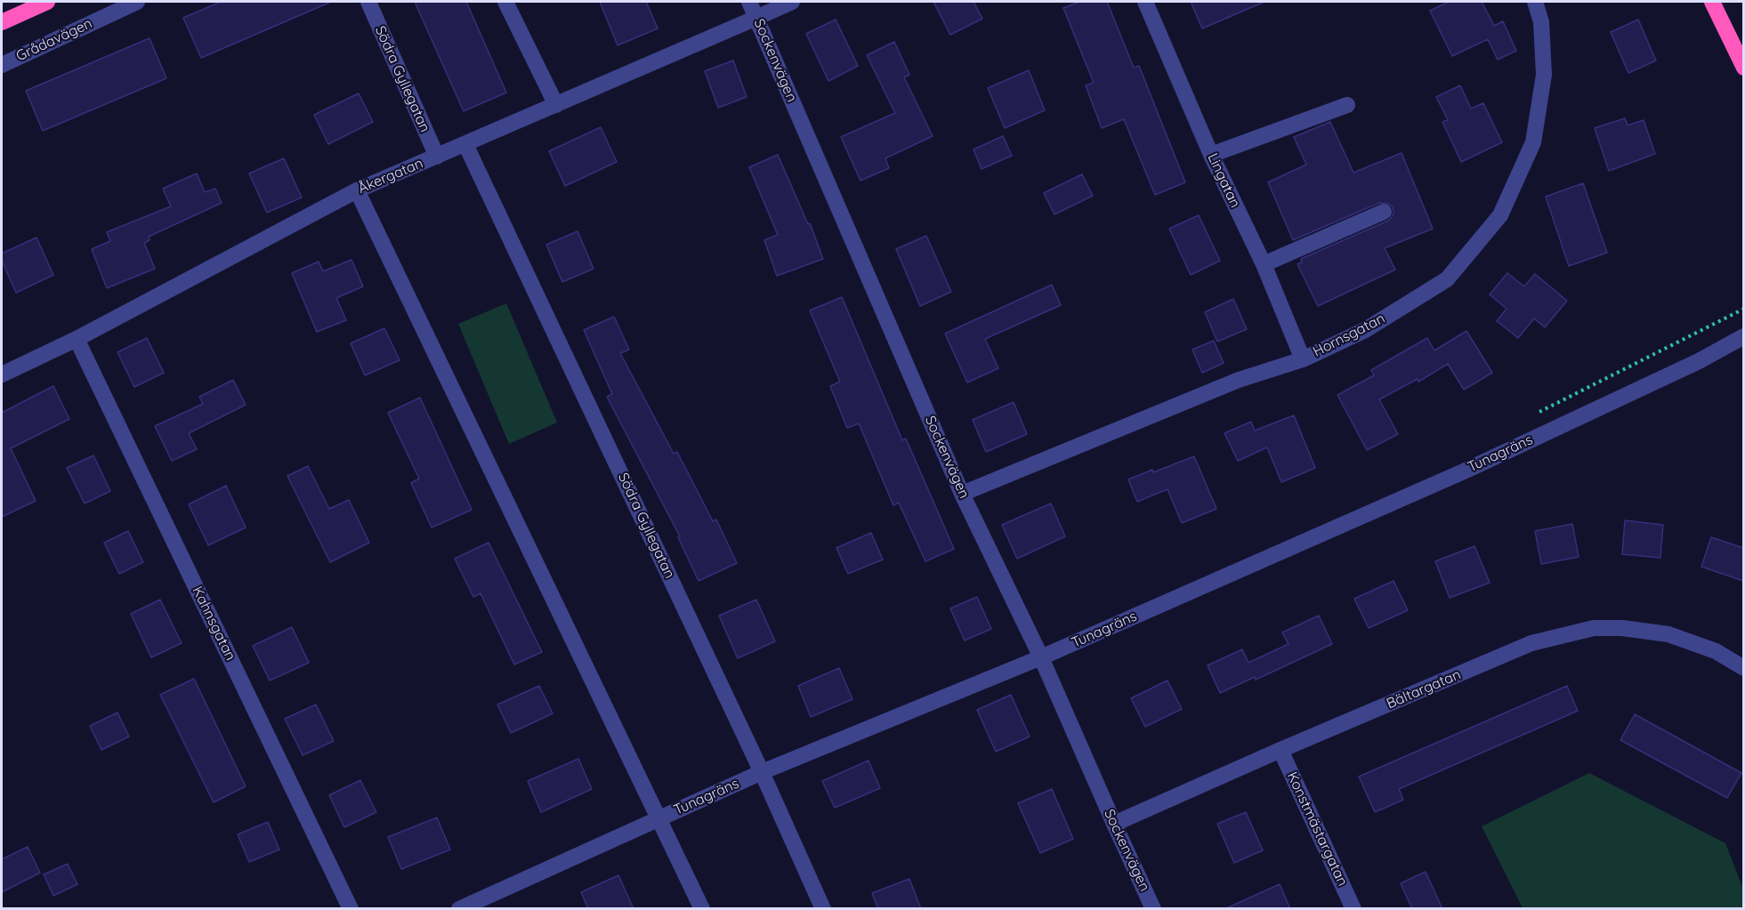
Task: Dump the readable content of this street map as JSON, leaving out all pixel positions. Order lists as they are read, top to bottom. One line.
{"streets":{"street":["Grådavägen","Sockenvägen","Södra Gyllegatan","Åkergatan","Lingatan","Hornsgatan","Tunagräns","Kahnsgatan","Bältargatan","Konstmästargatan"]},"crossings":[["Sockenvägen","Åkergatan"],["Sockenvägen","Hornsgatan"],["Sockenvägen","Tunagräns"],["Sockenvägen","Bältargatan"],["Södra Gyllegatan","Åkergatan"],["Södra Gyllegatan","Tunagräns"],["Åkergatan","Kahnsgatan"],["Lingatan","Hornsgatan"],["Bältargatan","Konstmästargatan"]]}
